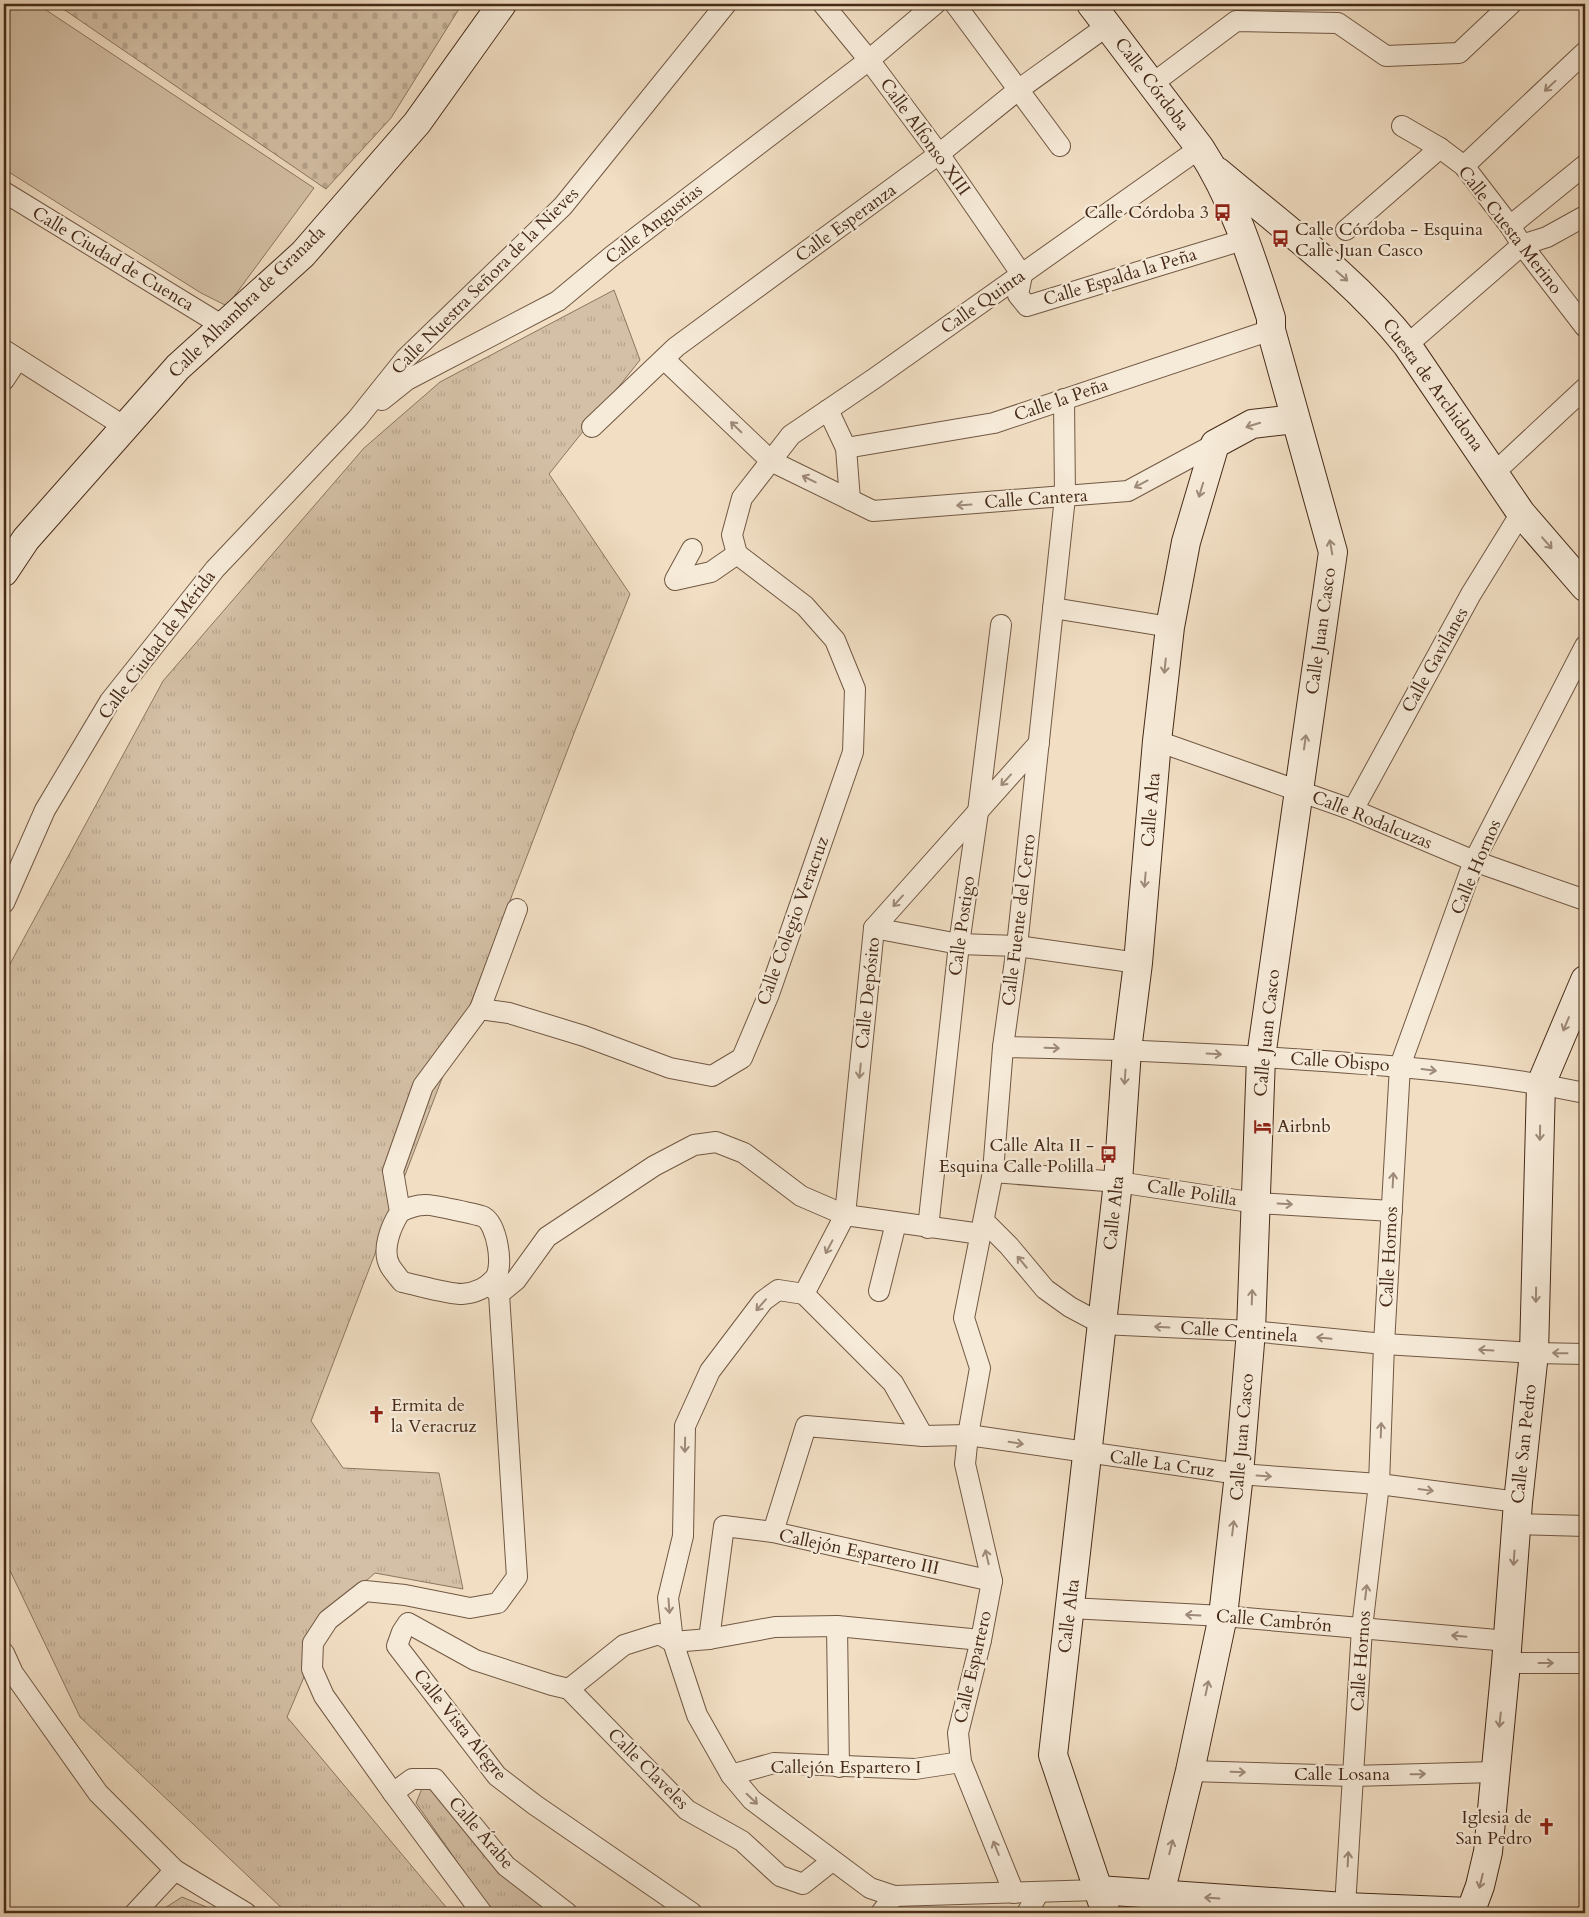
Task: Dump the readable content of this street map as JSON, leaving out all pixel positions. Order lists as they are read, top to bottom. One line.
{"streets":{"street":["Calle Córdoba","Calle Alfonso XIII","Calle Esperanza","Calle Angustias","Calle Cuesta Merino","Calle Ciudad de Cuenca","Calle Espalda la Peña","Calle Nuestra Señora de la Nieves","Calle Alhambra de Granada","Calle Quinta","Cuesta de Archidona","Calle la Peña","Calle Cantera","Calle Juan Casco","Calle Ciudad de Mérida","Calle Gavilanes","Calle Alta","Calle Rodalcuzas","Calle Hornos","Calle Fuente del Cerro","Calle Colegio Veracruz","Calle Postigo","Calle Depósito","Calle Obispo","Calle Polilla","Calle Centinela","Calle San Pedro","Calle La Cruz","Callejón Espartero III","Calle Cambrón","Calle Espartero","Calle Vista Alegre","Callejón Espartero I","Calle Claveles","Calle Losana","Calle Árabe"]},"crossings":[["Calle Córdoba","Calle Esperanza"],["Calle Córdoba","Calle Quinta"],["Calle Córdoba","Cuesta de Archidona"],["Calle Córdoba","Calle Juan Casco"],["Calle Alfonso XIII","Calle Esperanza"],["Calle Alfonso XIII","Calle Angustias"],["Calle Alfonso XIII","Calle Espalda la Peña"],["Calle Alfonso XIII","Calle Quinta"],["Calle Esperanza","Calle Cantera"],["Calle Angustias","Calle Nuestra Señora de la Nieves"],["Calle Angustias","Calle Ciudad de Mérida"],["Calle Ciudad de Cuenca","Calle Alhambra de Granada"],["Calle Espalda la Peña","Calle Quinta"],["Calle Espalda la Peña","Calle Juan Casco"],["Calle Nuestra Señora de la Nieves","Calle Ciudad de Mérida"],["Calle Quinta","Cuesta de Archidona"],["Calle Quinta","Calle Cantera"],["Calle Quinta","Calle Juan Casco"],["Cuesta de Archidona","Calle Juan Casco"],["Cuesta de Archidona","Calle Gavilanes"],["Calle la Peña","Calle Juan Casco"],["Calle la Peña","Calle Fuente del Cerro"],["Calle Cantera","Calle Juan Casco"],["Calle Cantera","Calle Alta"],["Calle Cantera","Calle Fuente del Cerro"],["Calle Juan Casco","Calle Rodalcuzas"],["Calle Juan Casco","Calle Obispo"],["Calle Juan Casco","Calle Polilla"],["Calle Juan Casco","Calle Centinela"],["Calle Juan Casco","Calle La Cruz"],["Calle Juan Casco","Calle Cambrón"],["Calle Juan Casco","Calle Losana"],["Calle Gavilanes","Calle Rodalcuzas"],["Calle Alta","Calle Rodalcuzas"],["Calle Alta","Calle Obispo"],["Calle Alta","Calle Polilla"],["Calle Alta","Calle Centinela"],["Calle Alta","Calle La Cruz"],["Calle Alta","Calle Cambrón"],["Calle Rodalcuzas","Calle Hornos"],["Calle Hornos","Calle Obispo"],["Calle Hornos","Calle Polilla"],["Calle Hornos","Calle Centinela"],["Calle Hornos","Calle La Cruz"],["Calle Hornos","Calle Cambrón"],["Calle Hornos","Calle Losana"],["Calle Fuente del Cerro","Calle Depósito"],["Calle Fuente del Cerro","Calle Obispo"],["Calle Fuente del Cerro","Calle Polilla"],["Calle Fuente del Cerro","Calle Centinela"],["Calle Fuente del Cerro","Calle La Cruz"],["Calle Fuente del Cerro","Calle Espartero"],["Calle Postigo","Calle Depósito"],["Calle Obispo","Calle San Pedro"],["Calle Centinela","Calle San Pedro"],["Calle San Pedro","Calle La Cruz"],["Calle San Pedro","Calle Cambrón"],["Calle San Pedro","Calle Losana"],["Calle La Cruz","Callejón Espartero III"],["Calle La Cruz","Calle Espartero"],["Callejón Espartero III","Calle Espartero"],["Calle Espartero","Callejón Espartero I"]],"one_way":["Cuesta de Archidona","Calle Cantera","Calle Juan Casco","Calle Alta","Calle Hornos","Calle Depósito","Calle Centinela","Calle San Pedro","Calle La Cruz","Calle Espartero"],"places":{"bus stop":["Calle Córdoba 3","Calle Córdoba - Esquina Calle Juan Casco","Calle Alta II - Esquina Calle Polilla"],"hotel":["Airbnb"],"church":["Ermita de la Veracruz","Iglesia de San Pedro"]}}
